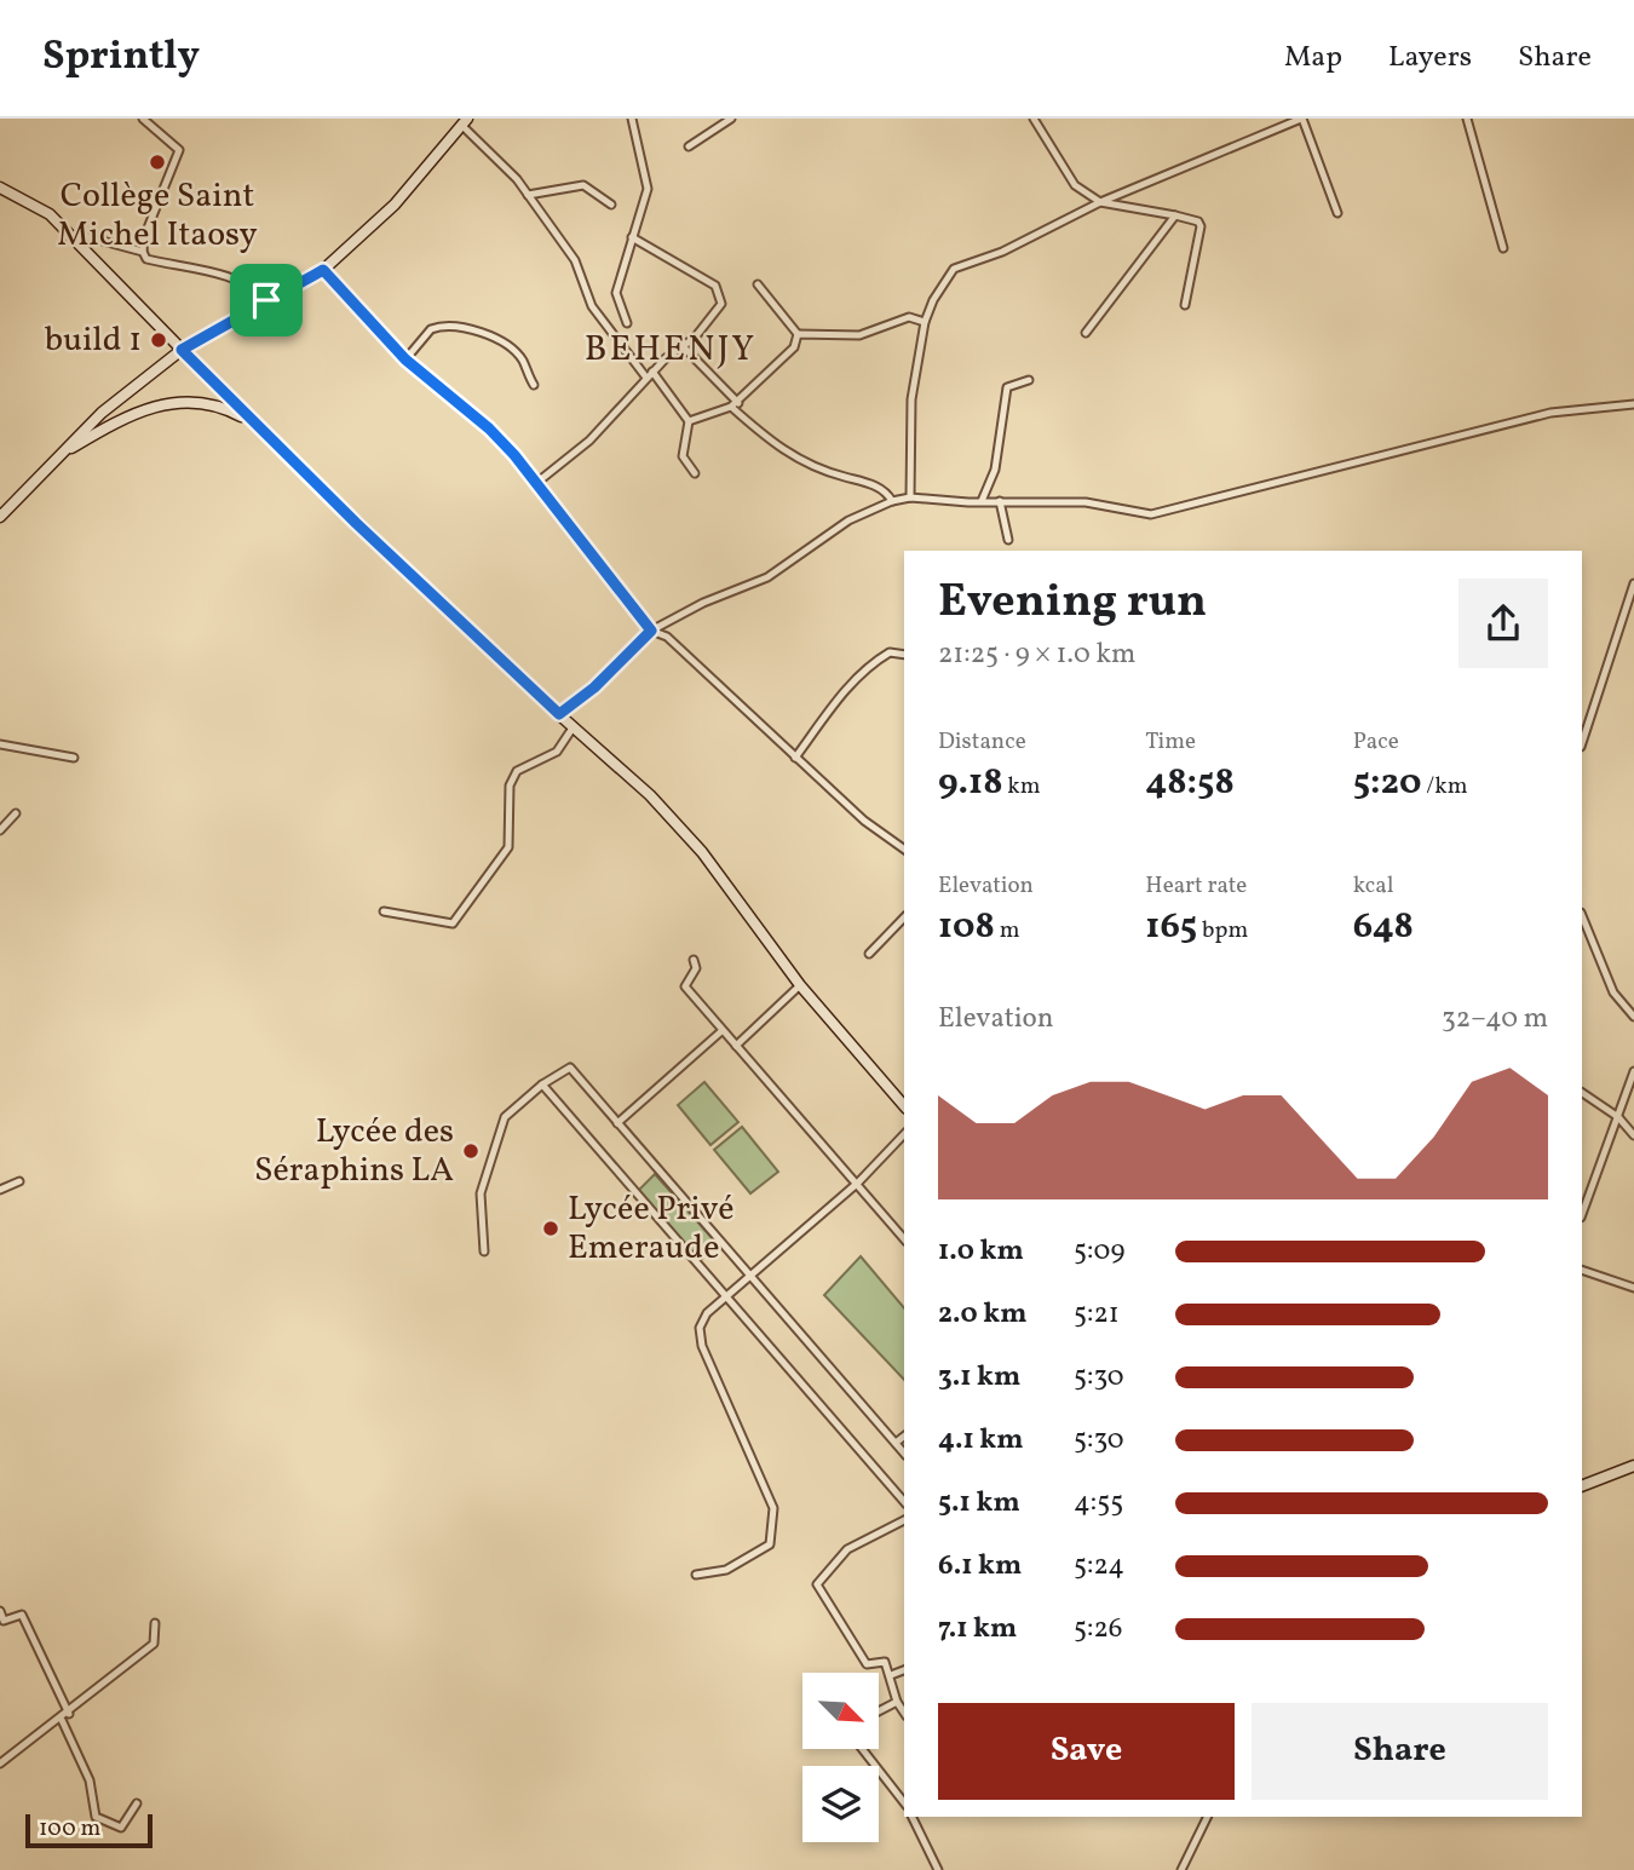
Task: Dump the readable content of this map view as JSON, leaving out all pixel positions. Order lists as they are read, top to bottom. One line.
{"districts":["BEHENJY"],"places":["Collège Saint Michel Itaosy","build 1","Lycée des Séraphins LA","Lycée Privé Emeraude"],"scale_bar":"100 m","north":"bottom right","page":{"header":"Sprintly","nav":["Map","Layers","Share"],"heading":["Evening run","21:25 · 9 × 1.0 km"],"stats":[["Distance","9.18 km"],["Time","48:58"],["Pace","5:20 /km"],["Elevation","108 m"],["Heart rate","165 bpm"],["kcal","648"]],"chart":["Elevation","32–40 m"],"list":[{"name":"1.0 km","note":"5:09"},{"name":"2.0 km","note":"5:21"},{"name":"3.1 km","note":"5:30"},{"name":"4.1 km","note":"5:30"},{"name":"5.1 km","note":"4:55"},{"name":"6.1 km","note":"5:24"},{"name":"7.1 km","note":"5:26"}],"buttons":["Save","Share"],"scale":"100 m"}}
